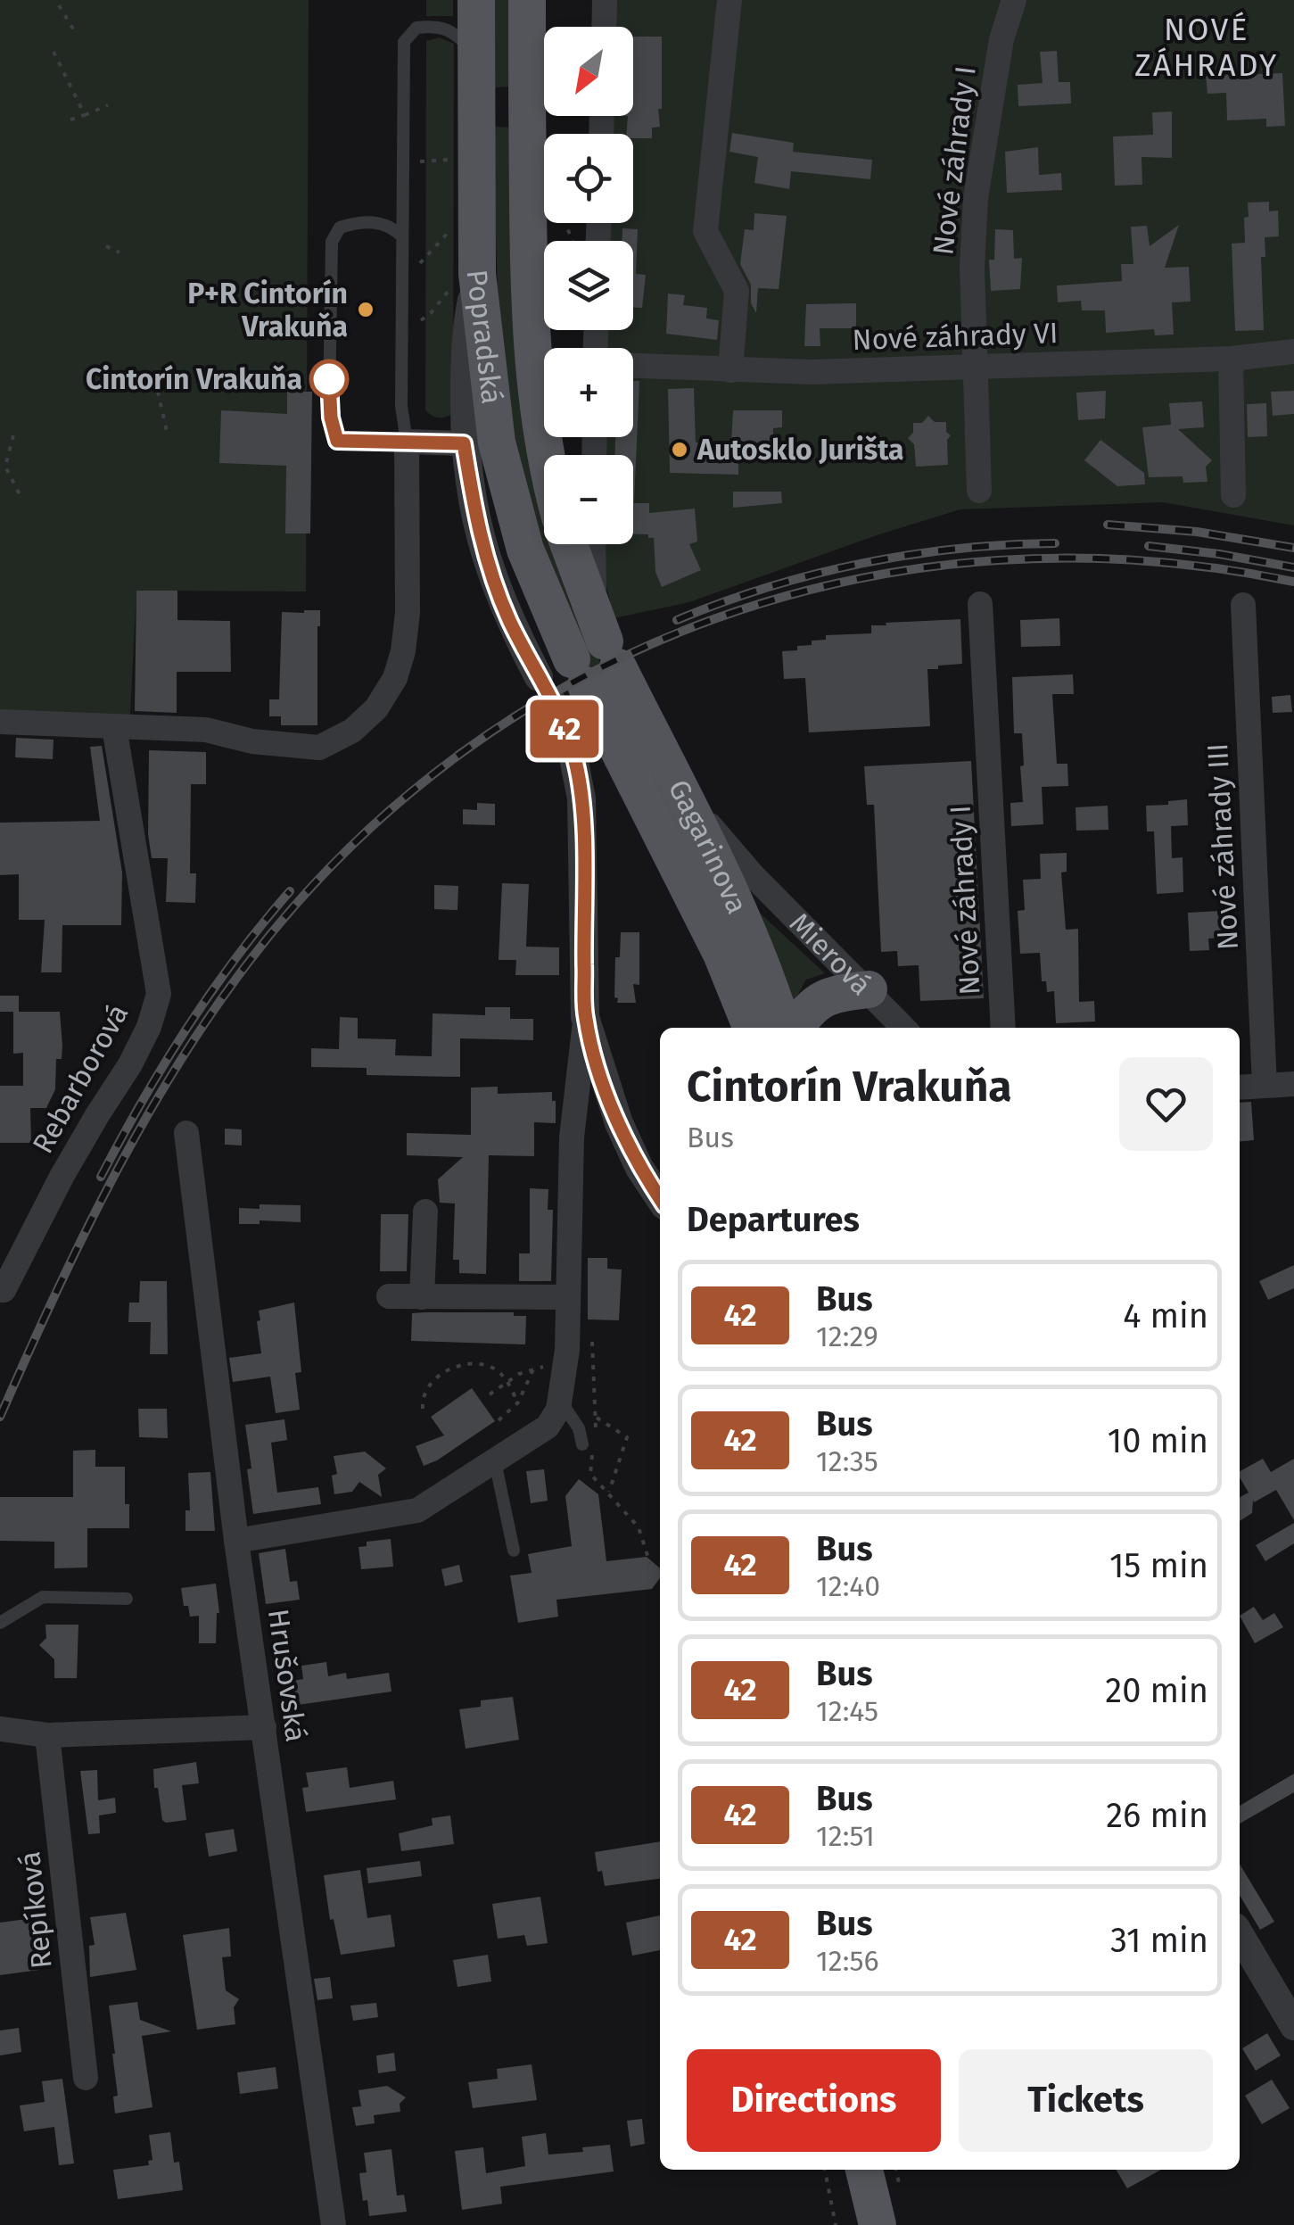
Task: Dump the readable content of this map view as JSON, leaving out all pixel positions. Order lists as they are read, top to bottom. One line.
{"streets":{"main road":["Popradská","Gagarinova"],"street":["Nové záhrady I","Nové záhrady VI","Nové záhrady III","Mierová","Rebarborová","Hrušovská","Repíková"]},"crossings":[["Nové záhrady I","Nové záhrady VI"],["Popradská","Gagarinova"],["Gagarinova","Mierová"]],"districts":["NOVÉ ZÁHRADY"],"places":["P+R Cintorín Vrakuňa","Cintorín Vrakuňa","Autosklo Jurišta"],"lines":["bus line 42"],"north":"bottom left","page":{"on_map":"42","map_buttons":["+","−"],"heading":[["Cintorín Vrakuňa","Bus"],"Departures"],"list":[{"mark":"42","name":"Bus","note":"12:29","value":"4 min"},{"mark":"42","name":"Bus","note":"12:35","value":"10 min"},{"mark":"42","name":"Bus","note":"12:40","value":"15 min"},{"mark":"42","name":"Bus","note":"12:45","value":"20 min"},{"mark":"42","name":"Bus","note":"12:51","value":"26 min"},{"mark":"42","name":"Bus","note":"12:56","value":"31 min"}],"buttons":["Directions","Tickets"]}}
